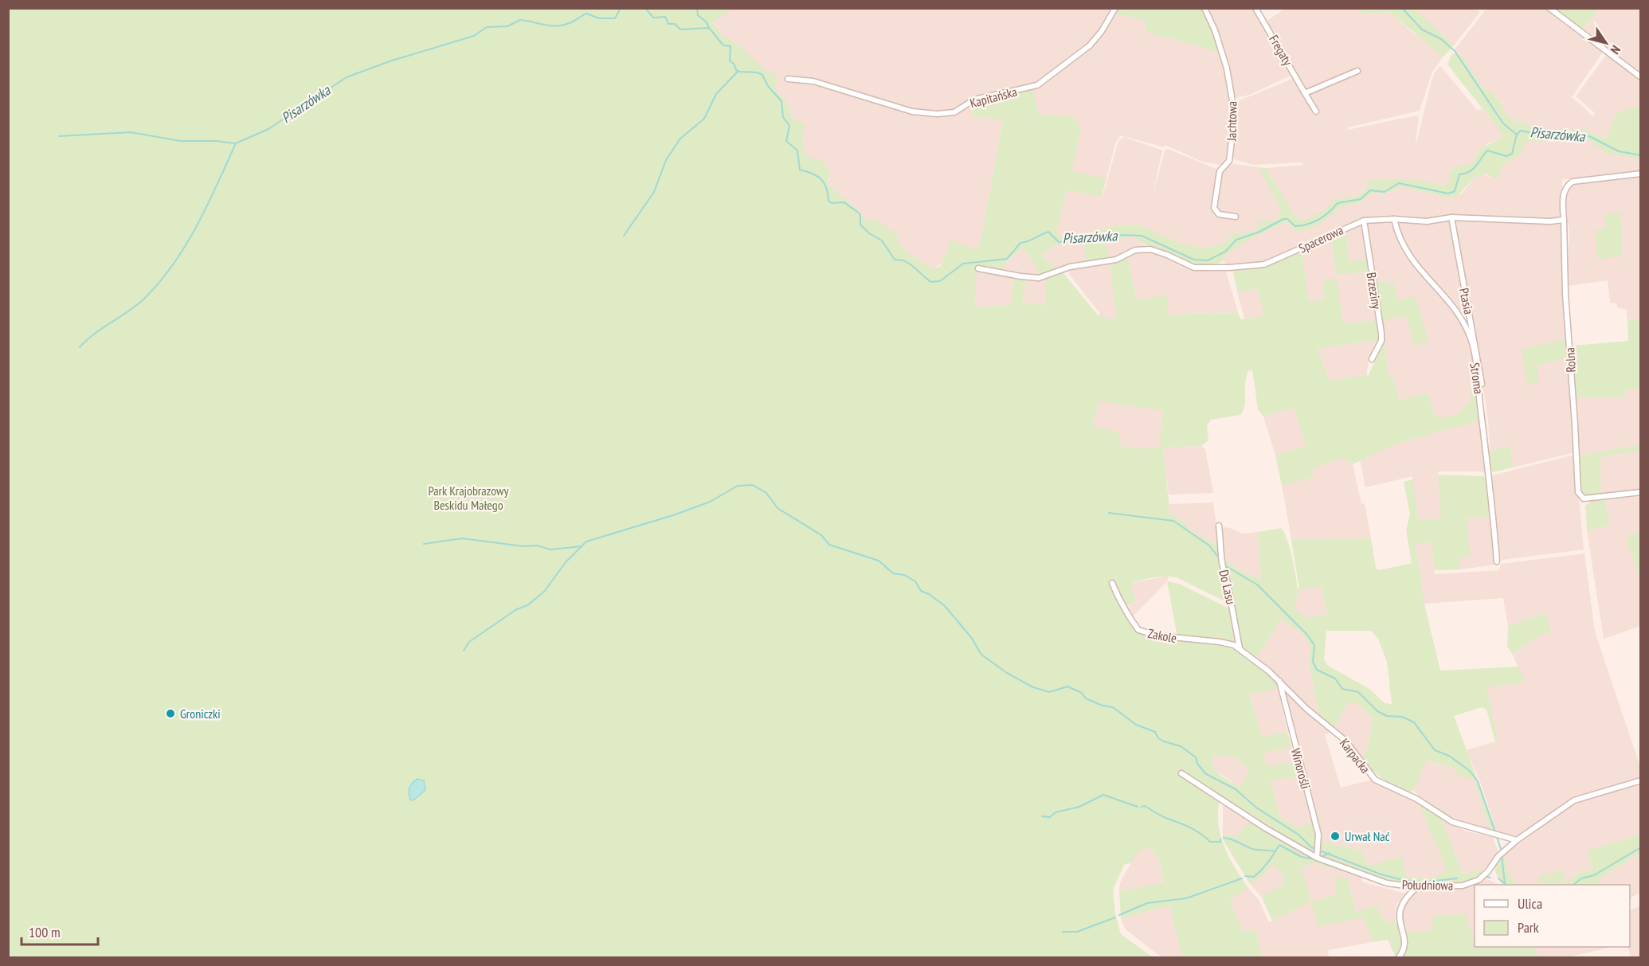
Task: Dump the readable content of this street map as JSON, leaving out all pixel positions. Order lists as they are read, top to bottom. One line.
{"streets":{"street":["Fregaty","Kapitańska","Jachtowa","Spacerowa","Brzeziny","Ptasia","Rolna","Stroma","Do Lasu","Zakole","Karpacka","Winorośli","Południowa"]},"crossings":[["Spacerowa","Brzeziny"],["Spacerowa","Ptasia"],["Spacerowa","Rolna"],["Spacerowa","Stroma"],["Do Lasu","Zakole"],["Do Lasu","Karpacka"],["Zakole","Karpacka"],["Karpacka","Winorośli"],["Karpacka","Południowa"],["Winorośli","Południowa"]],"water":["Pisarzówka"],"parks":["Park Krajobrazowy Beskidu Małego"],"places":["Groniczki","Urwał Nać"],"legend":["Ulica","Park"],"scale_bar":"100 m","north":"bottom right"}
